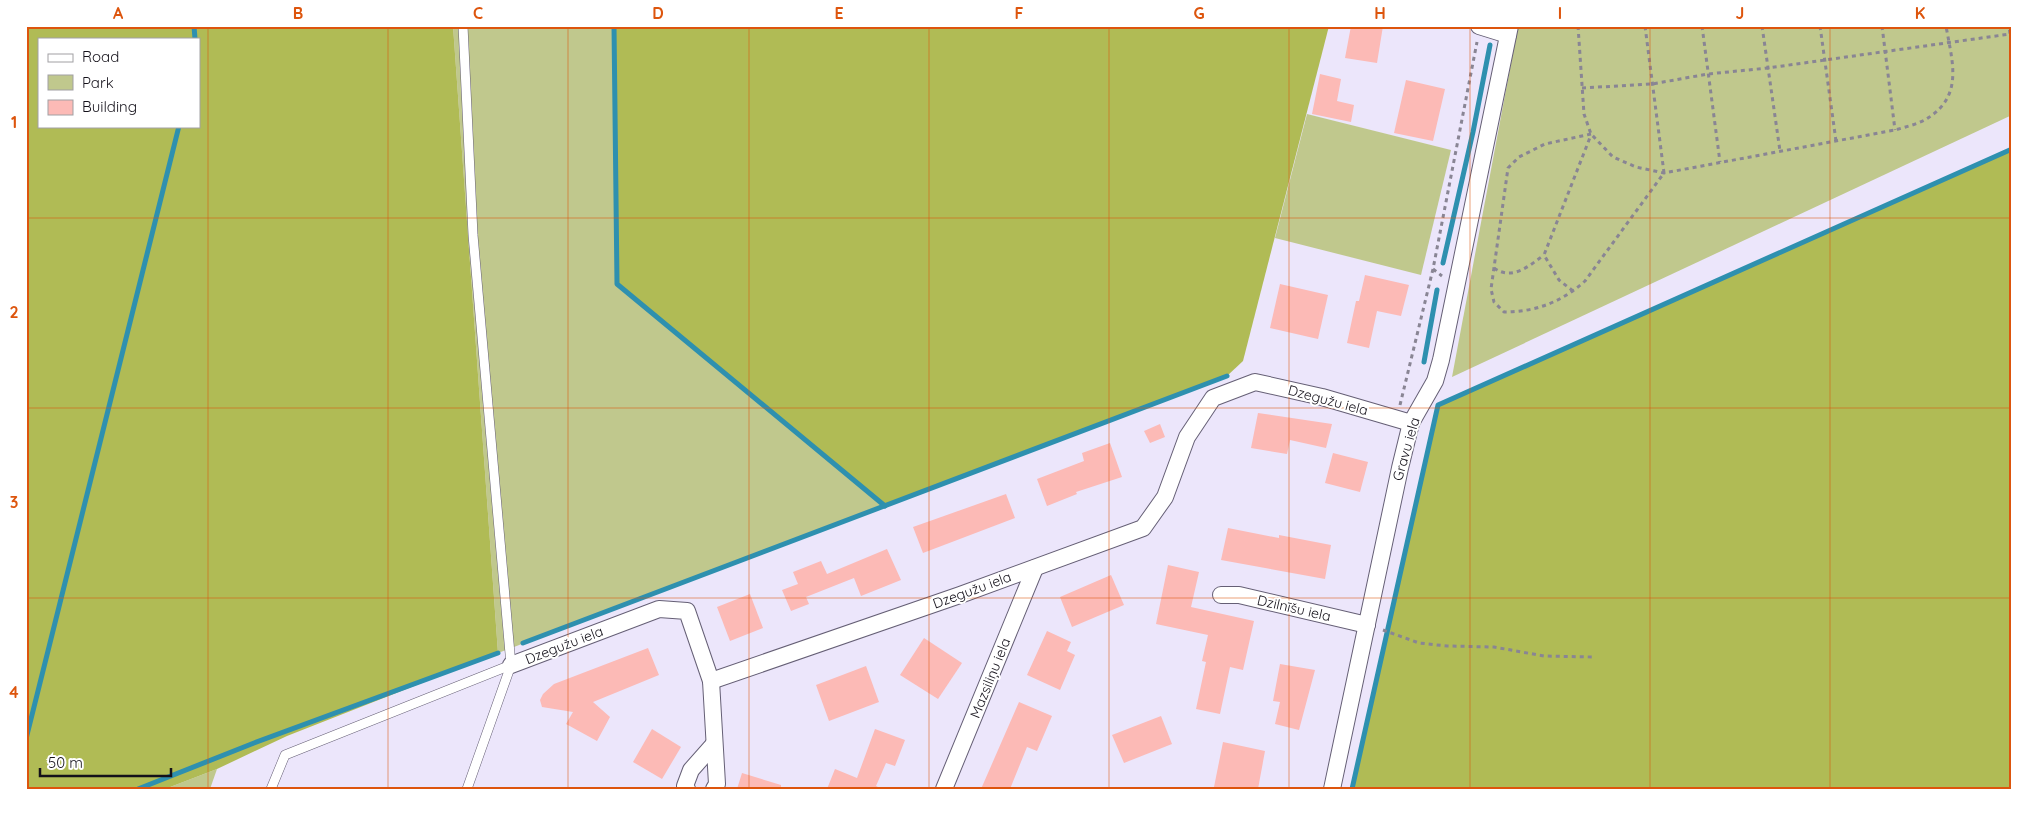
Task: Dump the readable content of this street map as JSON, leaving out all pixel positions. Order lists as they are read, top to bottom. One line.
{"streets":{"street":["Dzegužu iela","Gravu iela","Dzilnīšu iela","Mazsiliņu iela"]},"crossings":[["Dzegužu iela","Gravu iela"],["Dzegužu iela","Mazsiliņu iela"],["Gravu iela","Dzilnīšu iela"]],"legend":["Road","Park","Building"],"scale_bar":"50 m","grid":{"columns":["A","B","C","D","E","F","G","H","I","J","K"],"rows":["1","2","3","4"]}}
